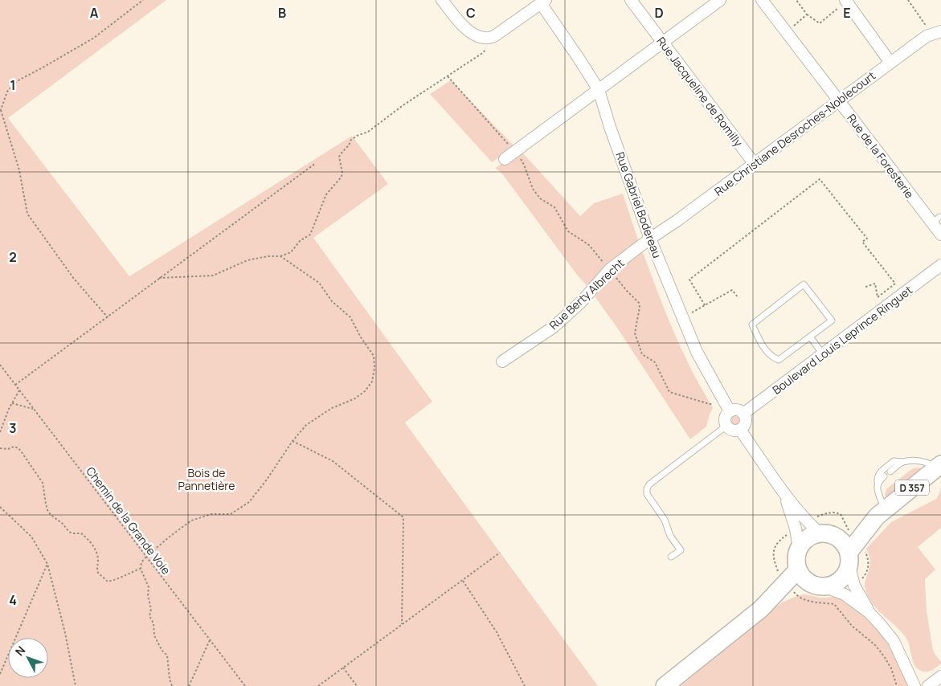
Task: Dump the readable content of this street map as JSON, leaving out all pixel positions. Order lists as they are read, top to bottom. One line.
{"streets":{"main road":["D 357"],"street":["Rue Jacqueline de Romilly","Rue Christiane Desroches-Noblecourt","Rue de la Foresterie","Rue Gabriel Bodereau","Rue Berty Albrecht","Boulevard Louis Leprince Ringuet"],"path":["Chemin de la Grande Voie"]},"crossings":[["Rue Jacqueline de Romilly","Rue Christiane Desroches-Noblecourt"],["Rue Christiane Desroches-Noblecourt","Rue de la Foresterie"],["Rue Christiane Desroches-Noblecourt","Rue Gabriel Bodereau"],["Rue Christiane Desroches-Noblecourt","Rue Berty Albrecht"],["Rue Gabriel Bodereau","Rue Berty Albrecht"],["Rue Gabriel Bodereau","Boulevard Louis Leprince Ringuet"]],"parks":["Bois de Pannetière"],"north":"top left","grid":{"columns":["A","B","C","D","E"],"rows":["1","2","3","4"]}}
